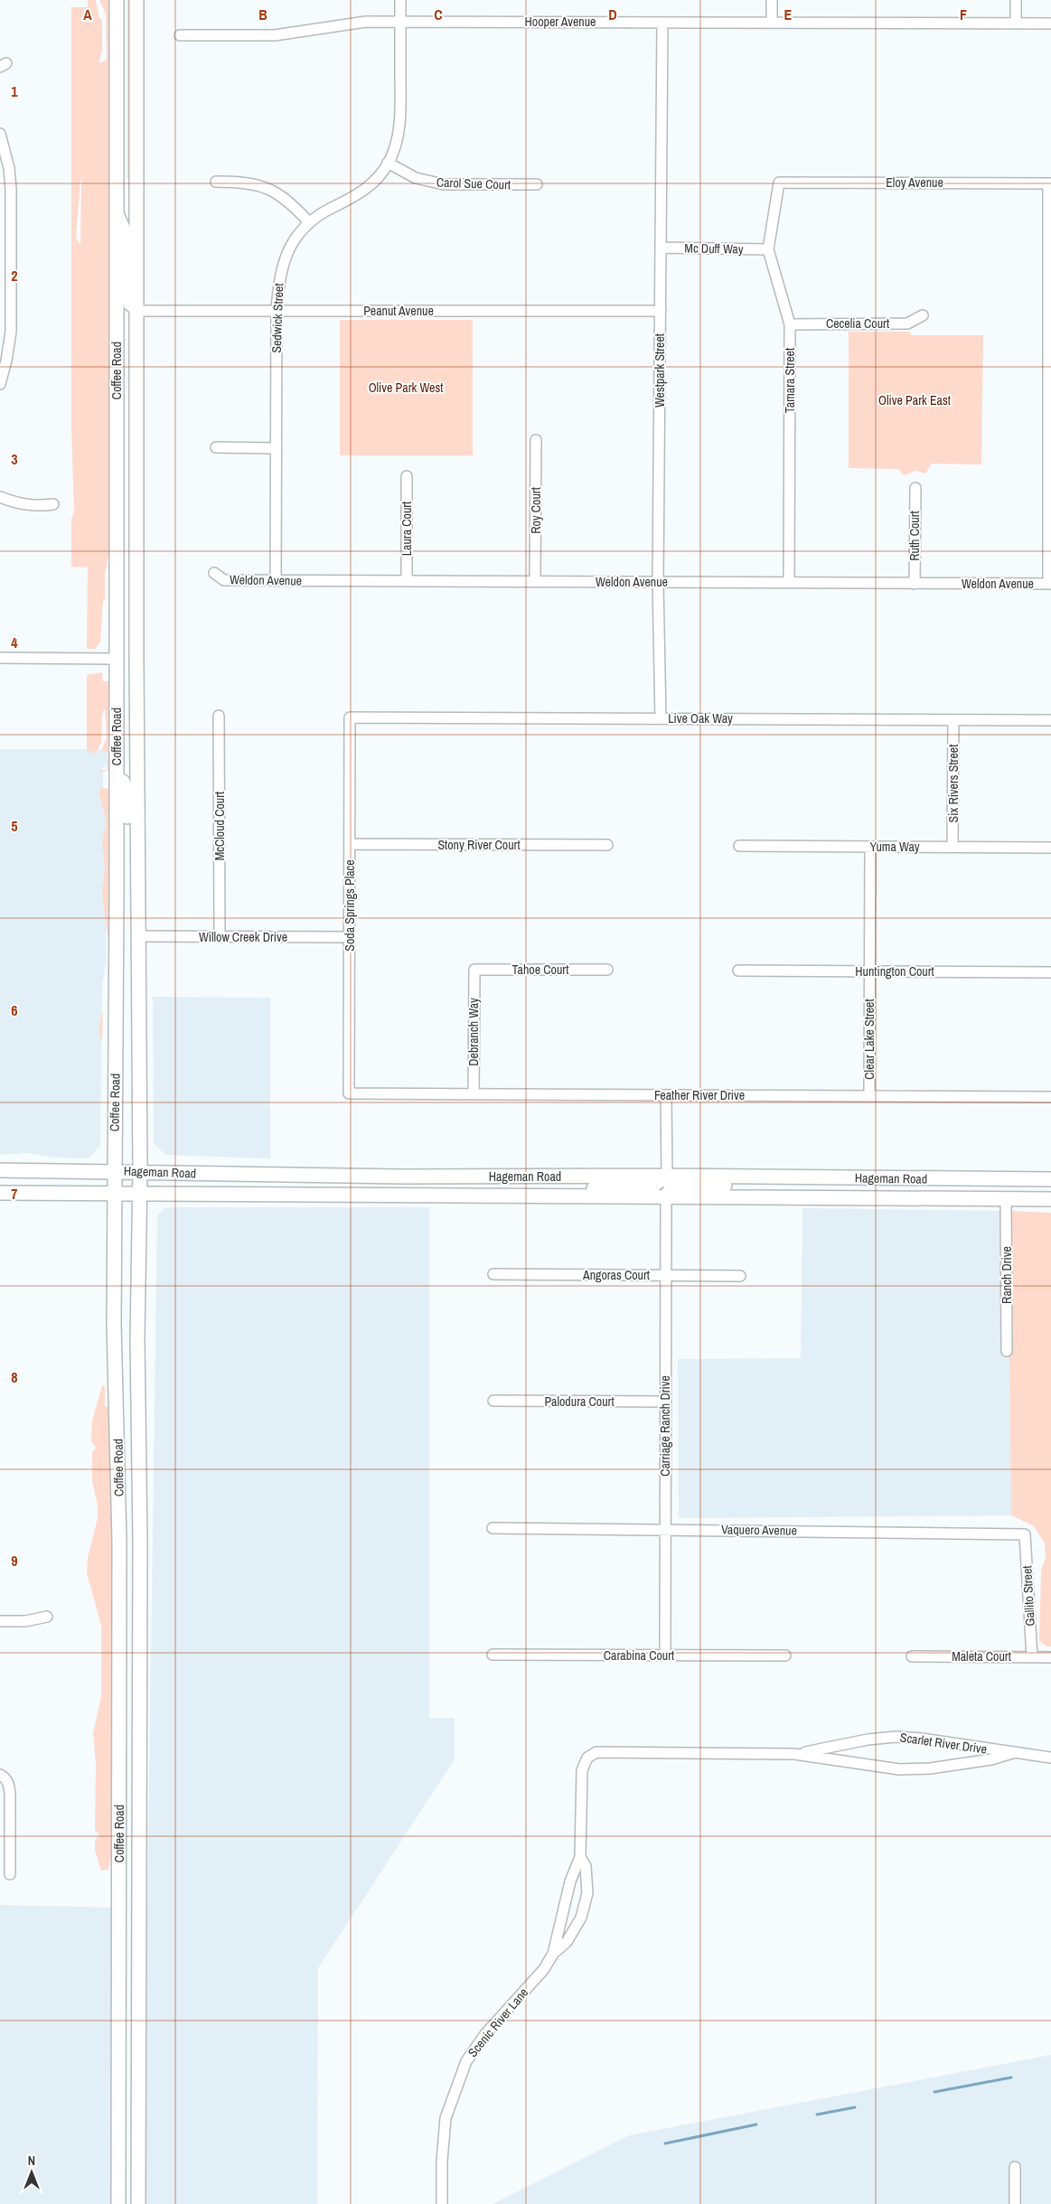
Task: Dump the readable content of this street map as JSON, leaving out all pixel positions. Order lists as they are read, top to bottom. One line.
{"streets":{"main road":["Coffee Road","Hageman Road"],"street":["Hooper Avenue","Eloy Avenue","Carol Sue Court","Mc Duff Way","Peanut Avenue","Sedwick Street","Cecelia Court","Westpark Street","Tamara Street","Roy Court","Laura Court","Ruth Court","Weldon Avenue","Live Oak Way","Six Rivers Street","McCloud Court","Stony River Court","Yuma Way","Soda Springs Place","Willow Creek Drive","Tahoe Court","Huntington Court","Debranch Way","Clear Lake Street","Feather River Drive","Angoras Court","Ranch Drive","Palodura Court","Carriage Ranch Drive","Vaquero Avenue","Gallito Street","Carabina Court","Maleta Court","Scarlet River Drive","Scenic River Lane"]},"crossings":[["Hooper Avenue","Sedwick Street"],["Hooper Avenue","Westpark Street"],["Eloy Avenue","Tamara Street"],["Carol Sue Court","Sedwick Street"],["Mc Duff Way","Westpark Street"],["Mc Duff Way","Tamara Street"],["Peanut Avenue","Sedwick Street"],["Peanut Avenue","Coffee Road"],["Peanut Avenue","Westpark Street"],["Sedwick Street","Weldon Avenue"],["Cecelia Court","Tamara Street"],["Coffee Road","Willow Creek Drive"],["Coffee Road","Hageman Road"],["Westpark Street","Weldon Avenue"],["Westpark Street","Live Oak Way"],["Tamara Street","Weldon Avenue"],["Roy Court","Weldon Avenue"],["Laura Court","Weldon Avenue"],["Ruth Court","Weldon Avenue"],["Live Oak Way","Six Rivers Street"],["Live Oak Way","Soda Springs Place"],["Six Rivers Street","Yuma Way"],["McCloud Court","Willow Creek Drive"],["Stony River Court","Soda Springs Place"],["Yuma Way","Clear Lake Street"],["Soda Springs Place","Willow Creek Drive"],["Soda Springs Place","Feather River Drive"],["Tahoe Court","Debranch Way"],["Huntington Court","Clear Lake Street"],["Debranch Way","Feather River Drive"],["Clear Lake Street","Feather River Drive"],["Hageman Road","Ranch Drive"],["Hageman Road","Carriage Ranch Drive"],["Angoras Court","Carriage Ranch Drive"],["Palodura Court","Carriage Ranch Drive"],["Carriage Ranch Drive","Vaquero Avenue"],["Carriage Ranch Drive","Carabina Court"],["Vaquero Avenue","Gallito Street"],["Gallito Street","Maleta Court"],["Scarlet River Drive","Scenic River Lane"]],"parks":["Olive Park West","Olive Park East"],"north":"top","grid":{"columns":["A","B","C","D","E","F"],"rows":["1","2","3","4","5","6","7","8","9"]}}
